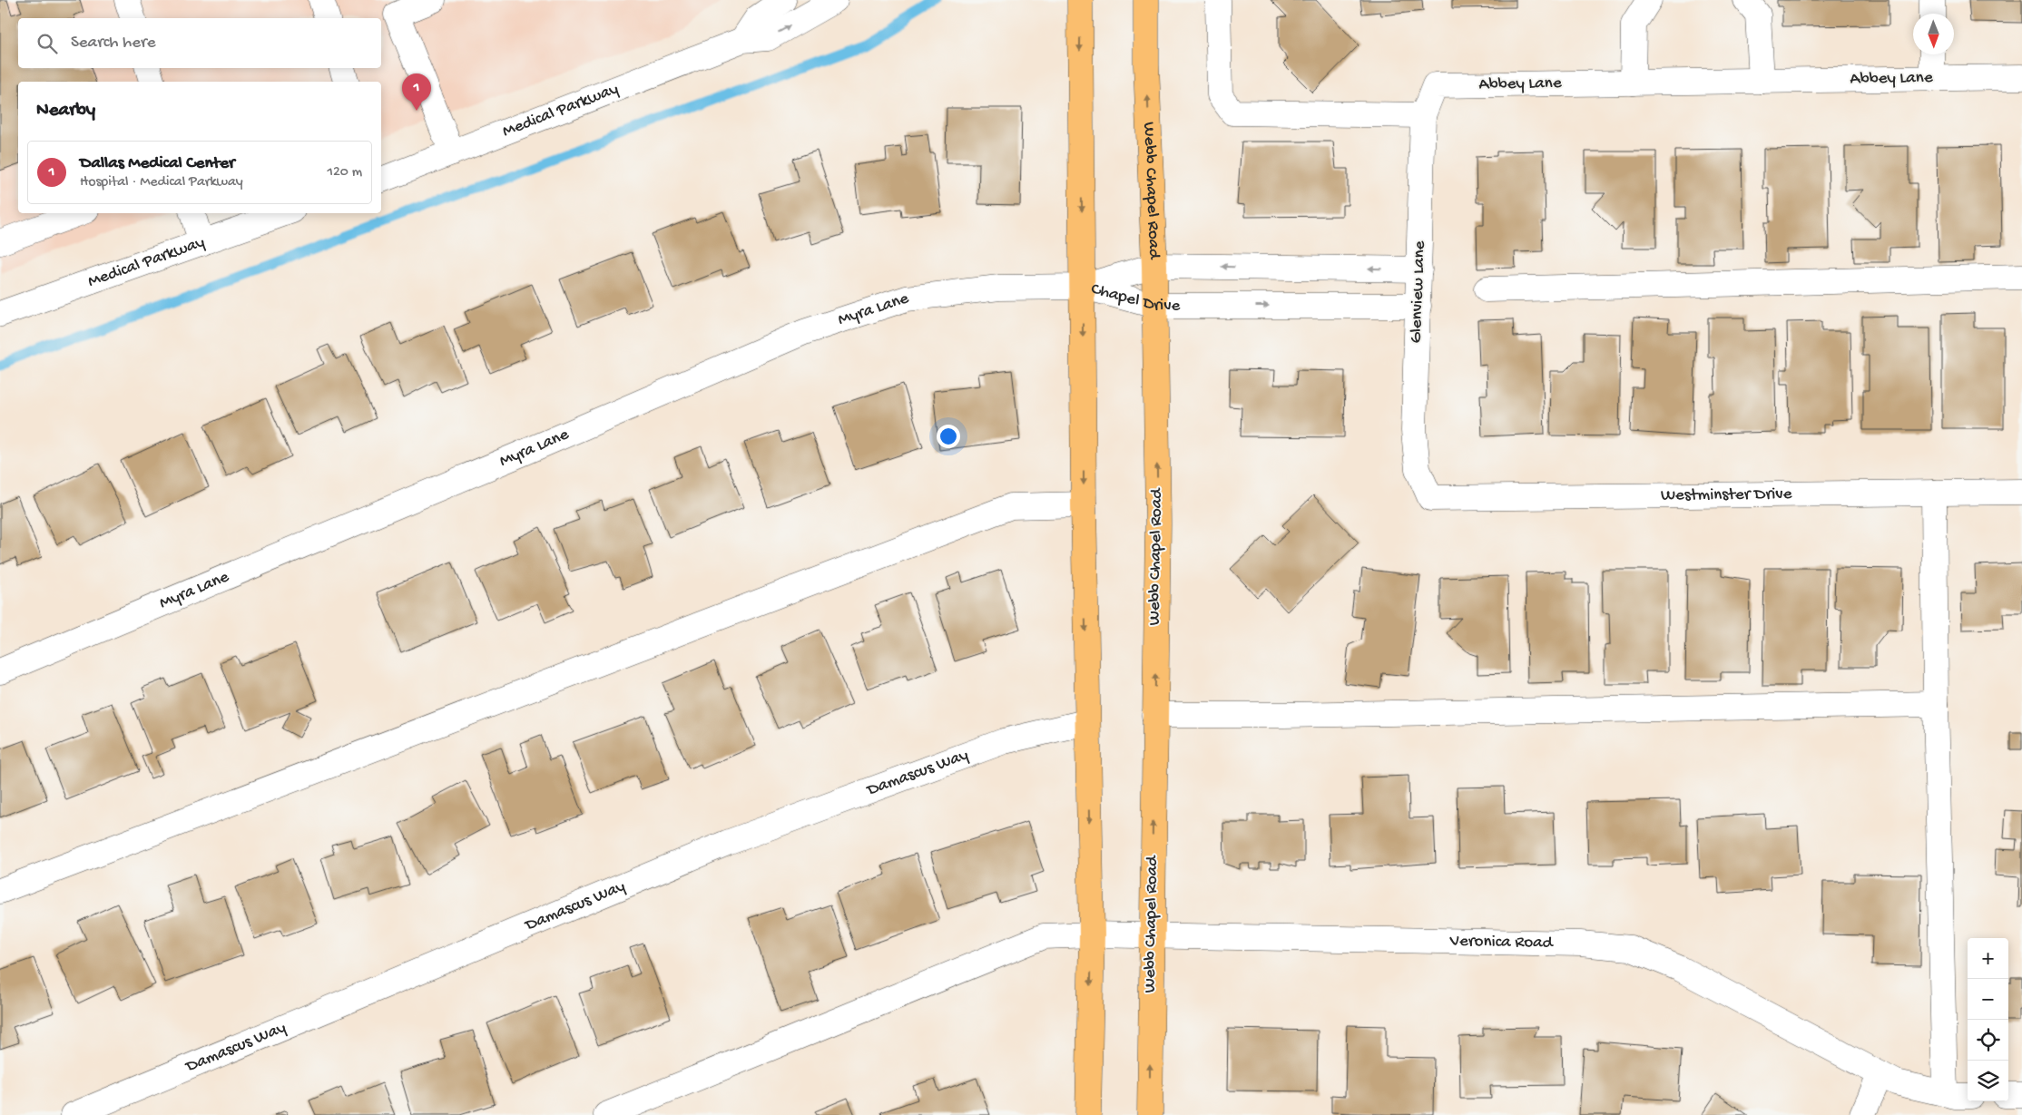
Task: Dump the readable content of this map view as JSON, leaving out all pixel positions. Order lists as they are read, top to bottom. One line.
{"streets":{"main road":["Webb Chapel Road"],"street":["Abbey Lane","Medical Parkway","Glenview Lane","Chapel Drive","Myra Lane","Westminster Drive","Damascus Way","Veronica Road"]},"crossings":[["Abbey Lane","Glenview Lane"],["Webb Chapel Road","Chapel Drive"],["Webb Chapel Road","Veronica Road"],["Glenview Lane","Chapel Drive"],["Glenview Lane","Westminster Drive"],["Chapel Drive","Myra Lane"]],"north":"bottom","page":{"search":"Search here","pins":"1","heading":"Nearby","list":[{"mark":"1","name":"Dallas Medical Center","note":"Hospital · Medical Parkway","value":"120 m"}],"map_buttons":["+","−"]}}
